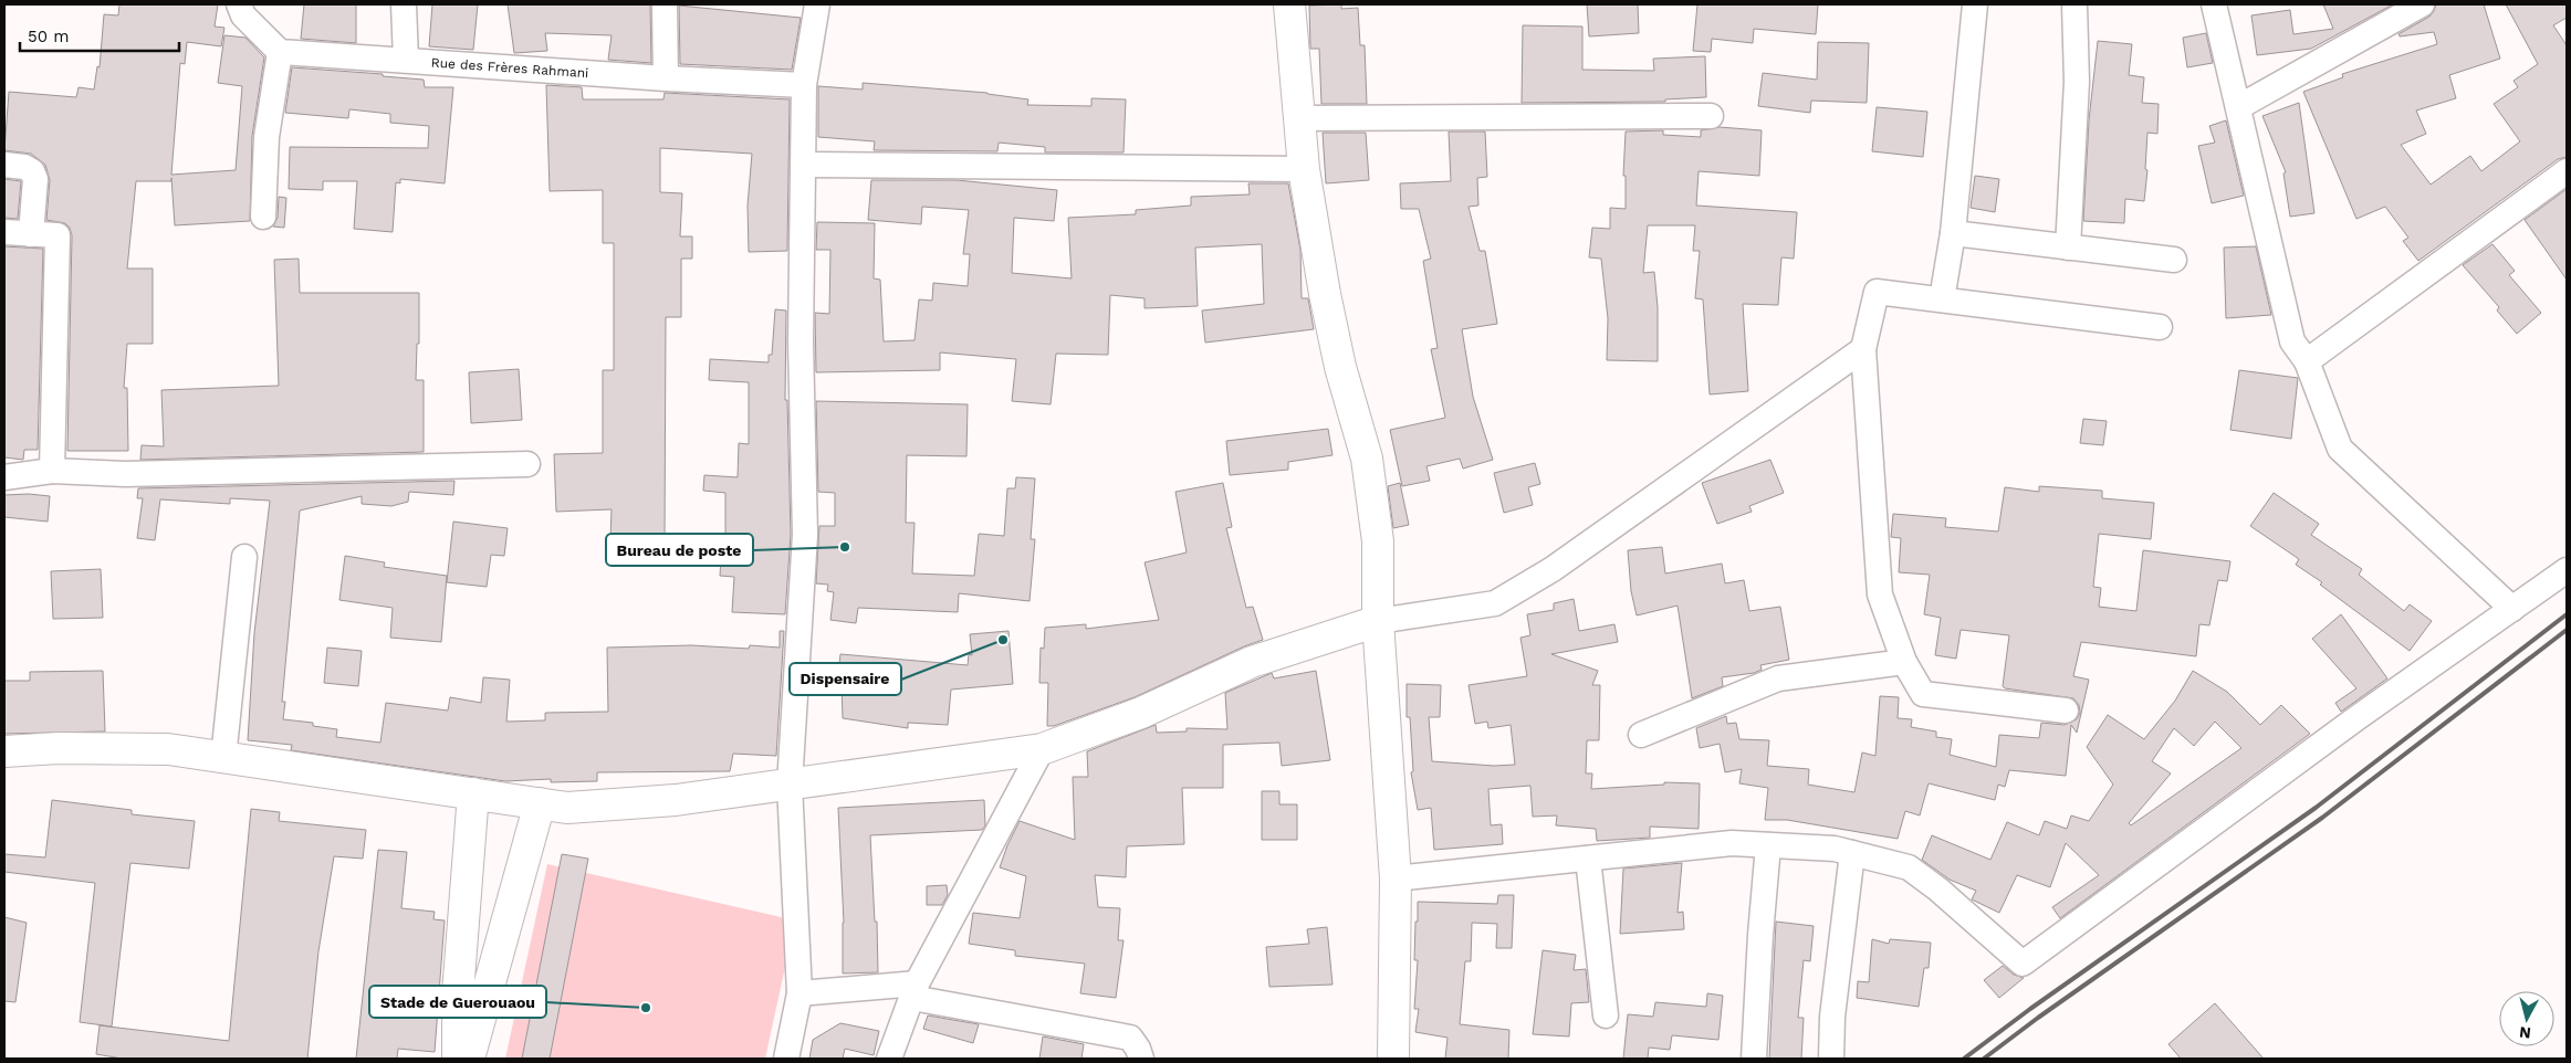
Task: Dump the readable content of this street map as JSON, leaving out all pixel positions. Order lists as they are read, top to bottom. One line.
{"streets":{"street":["Rue des Frères Rahmani"]},"places":["Bureau de poste","Dispensaire","Stade de Guerouaou"],"scale_bar":"50 m","north":"bottom"}
